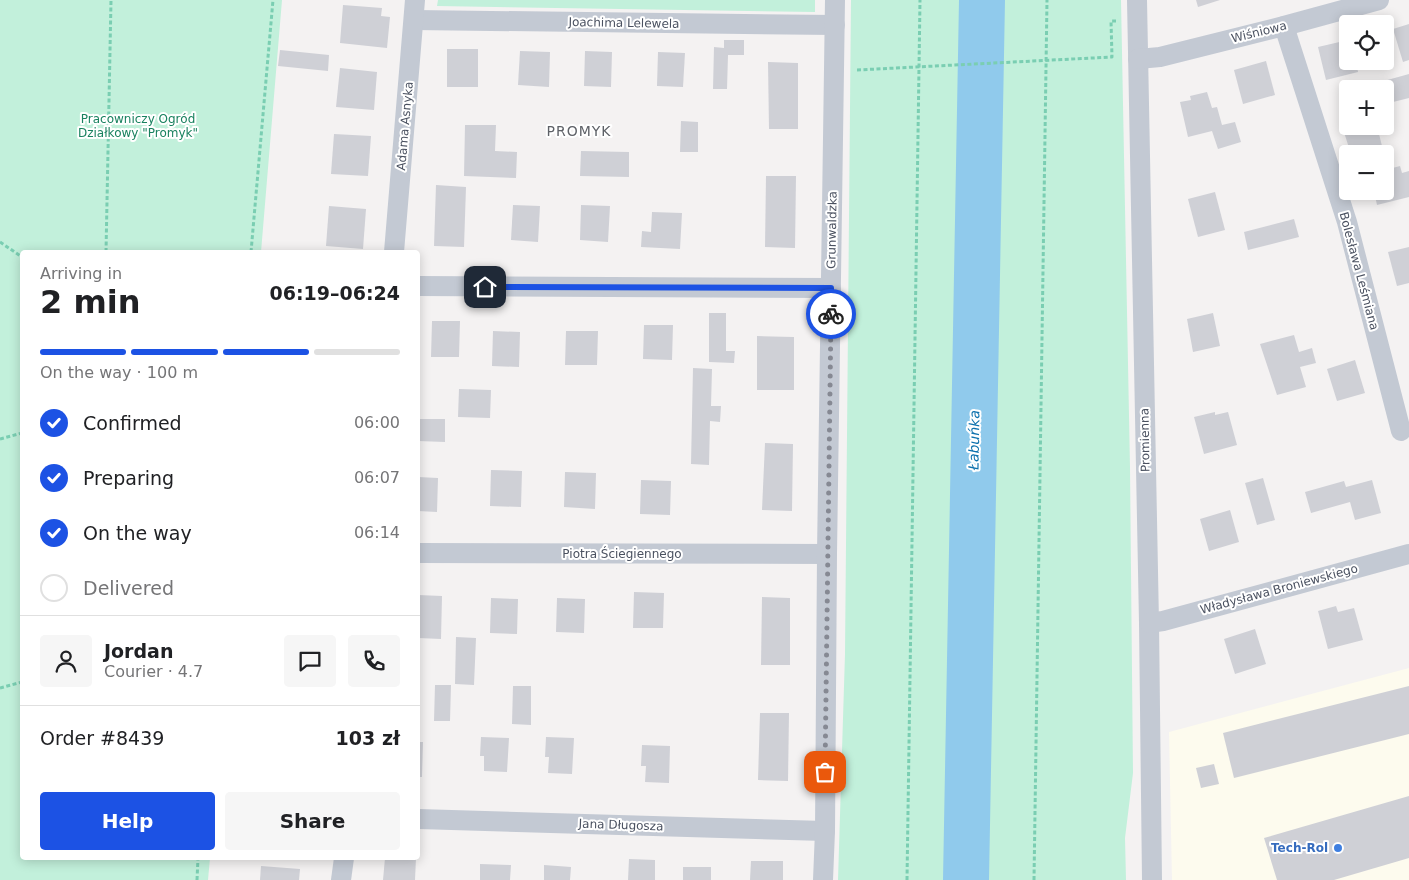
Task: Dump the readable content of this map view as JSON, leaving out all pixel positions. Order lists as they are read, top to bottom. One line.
{"streets":{"street":["Joachima Lelewela","Wiśniowa","Adama Asnyka","Grunwaldzka","Bolesława Leśmiana","Promienna","Piotra Ściegiennego","Władysława Broniewskiego","Jana Długosza"]},"crossings":[["Joachima Lelewela","Adama Asnyka"],["Joachima Lelewela","Grunwaldzka"],["Wiśniowa","Bolesława Leśmiana"],["Wiśniowa","Promienna"],["Grunwaldzka","Piotra Ściegiennego"],["Grunwaldzka","Jana Długosza"],["Promienna","Władysława Broniewskiego"]],"districts":["PROMYK"],"water":["Łabuńka"],"parks":["Pracowniczy Ogród Działkowy \"Promyk\""],"places":["Tech-Rol"],"page":{"map_buttons":["+","−"],"heading":["2 min","Arriving in","06:19–06:24"],"panel":["Jordan","Courier · 4.7","Order #8439","103 zł"],"bar":"On the way · 100 m","list":[["Confirmed","06:00"],["Preparing","06:07"],["On the way","06:14"],"Delivered"],"buttons":["Help","Share"]}}
